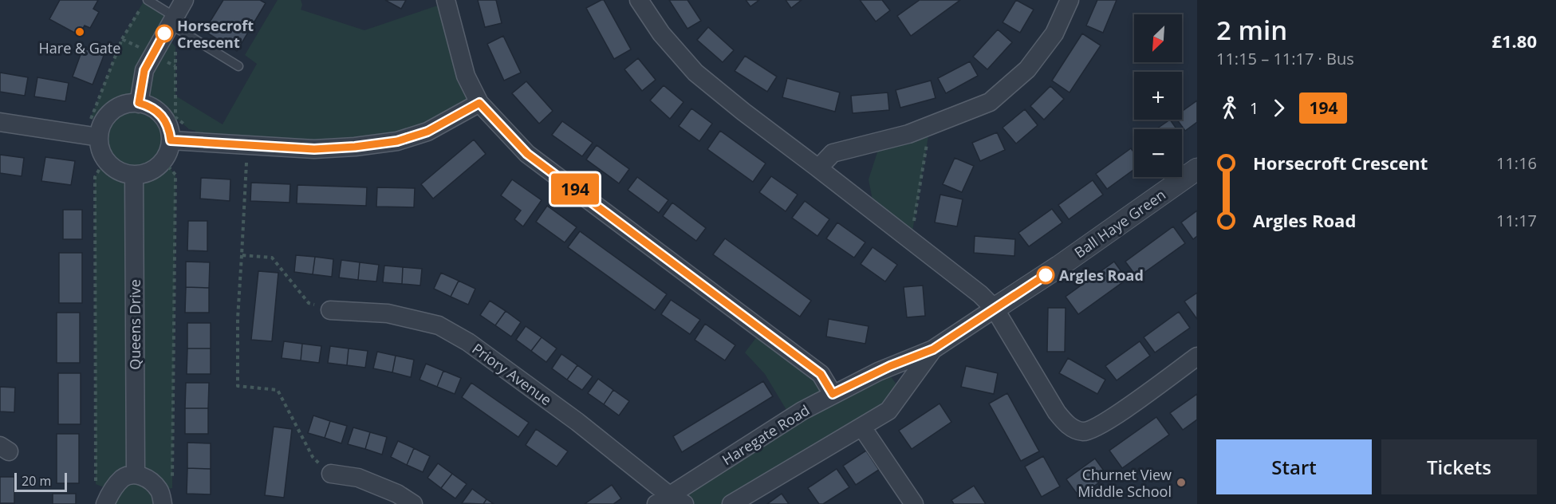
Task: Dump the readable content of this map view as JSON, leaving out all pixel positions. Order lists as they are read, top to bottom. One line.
{"streets":{"street":["Ball Haye Green","Queens Drive","Priory Avenue","Haregate Road"]},"crossings":[["Ball Haye Green","Haregate Road"],["Priory Avenue","Haregate Road"]],"places":["Hare & Gate","Horsecroft Crescent","Argles Road","Churnet View Middle School"],"lines":["bus line 194"],"scale_bar":"20 m","north":"bottom left","page":{"on_map":"194","heading":["2 min","11:15 – 11:17 · Bus","£1.80"],"map_buttons":["+","−"],"legs":["1","194"],"list":[{"name":"Horsecroft Crescent","value":"11:16"},{"name":"Argles Road","value":"11:17"}],"buttons":["Start","Tickets"],"scale":"20 m"}}
